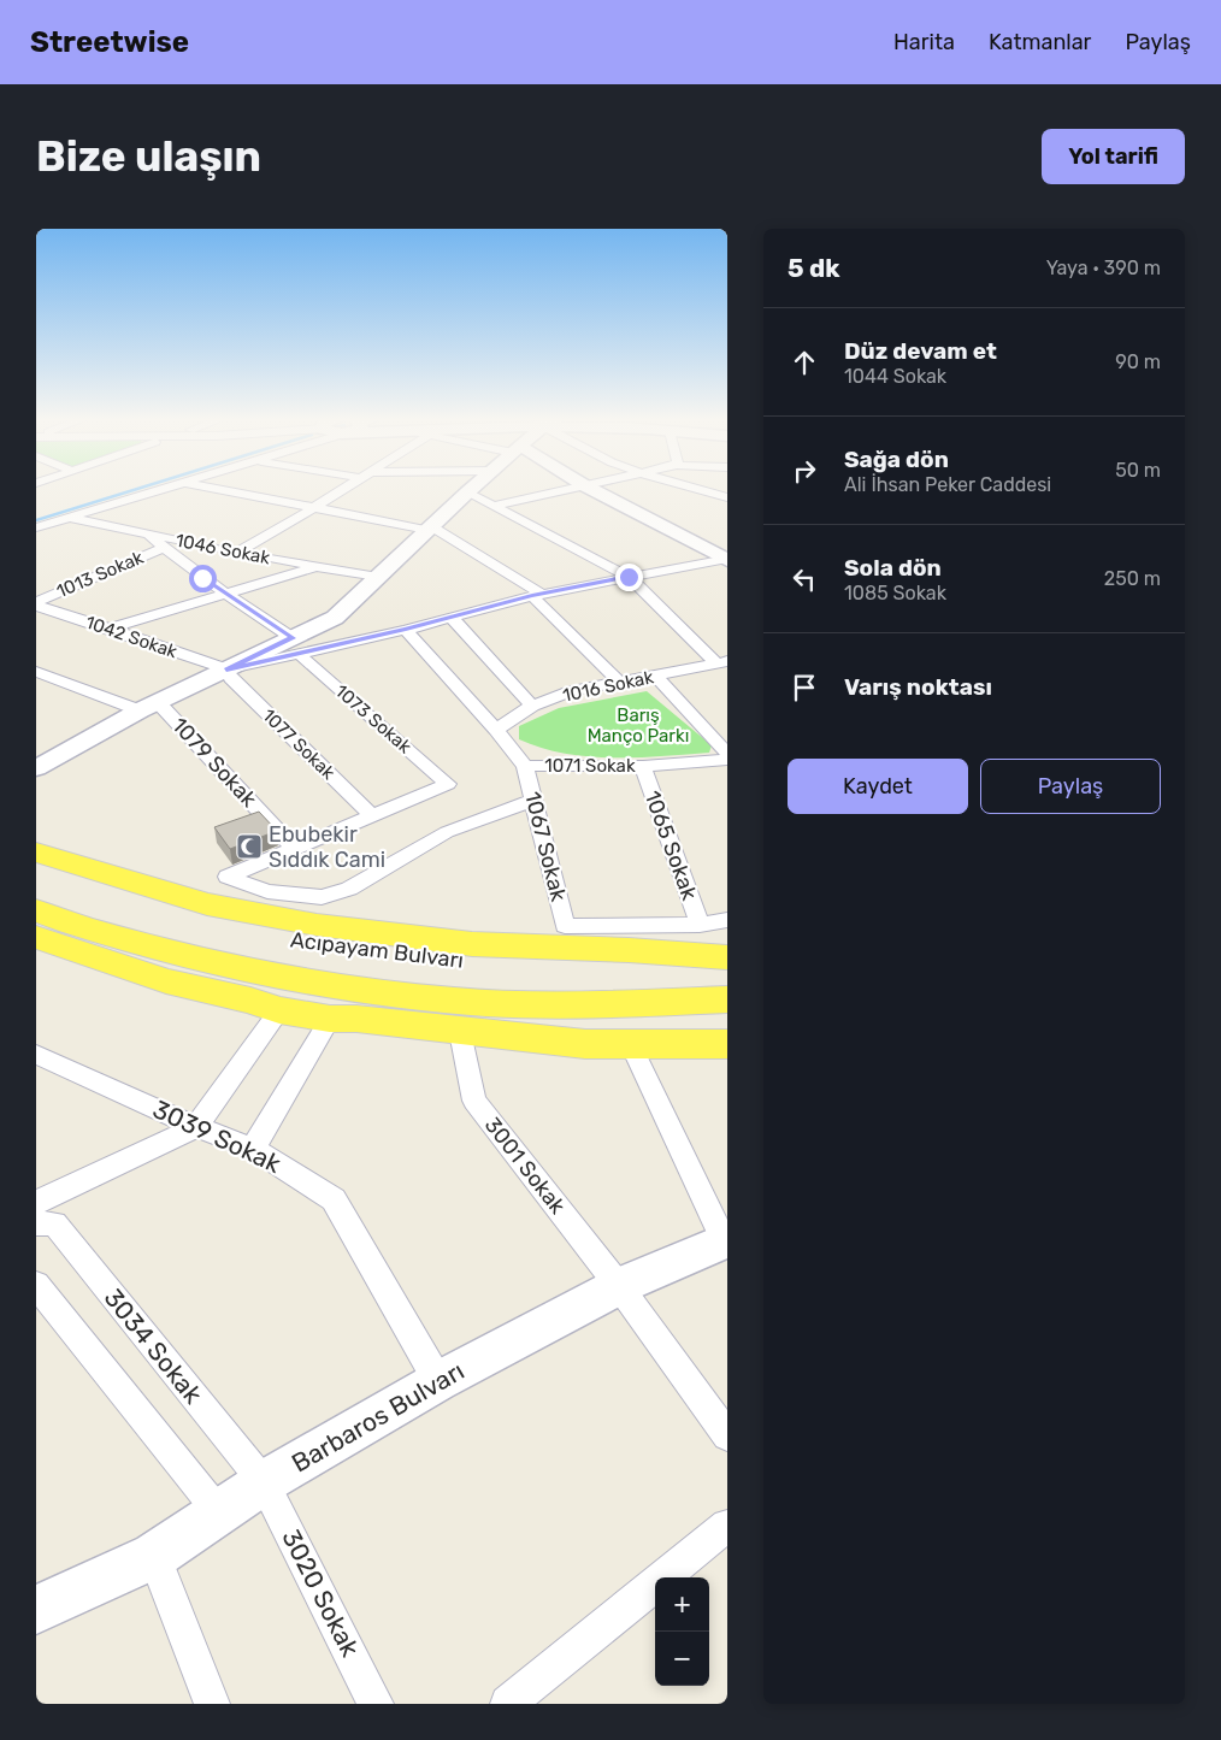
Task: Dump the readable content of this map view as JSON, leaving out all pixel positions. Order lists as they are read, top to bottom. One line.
{"streets":{"main road":["Acıpayam Bulvarı"],"street":["1046 Sokak","1013 Sokak","1042 Sokak","1016 Sokak","1073 Sokak","1077 Sokak","1079 Sokak","1071 Sokak","1065 Sokak","1067 Sokak","3039 Sokak","3001 Sokak","3034 Sokak","Barbaros Bulvarı","3020 Sokak"]},"crossings":[["1046 Sokak","1073 Sokak"],["1013 Sokak","1042 Sokak"],["1013 Sokak","1073 Sokak"],["1042 Sokak","1077 Sokak"],["1016 Sokak","1071 Sokak"],["1073 Sokak","1077 Sokak"],["1071 Sokak","1065 Sokak"],["1071 Sokak","1067 Sokak"],["1065 Sokak","1067 Sokak"],["3039 Sokak","Barbaros Bulvarı"],["3001 Sokak","Barbaros Bulvarı"],["3034 Sokak","Barbaros Bulvarı"],["3034 Sokak","3020 Sokak"],["Barbaros Bulvarı","3020 Sokak"]],"parks":["Barış Manço Parkı"],"places":{"mosque":["Ebubekir Sıddık Cami"]},"page":{"header":"Streetwise","nav":["Harita","Katmanlar","Paylaş"],"buttons":["Yol tarifi",["Kaydet","Paylaş"]],"title":"Bize ulaşın","heading":["5 dk","Yaya · 390 m"],"list":[["Düz devam et","1044 Sokak","90 m"],["Sağa dön","Ali İhsan Peker Caddesi","50 m"],["Sola dön","1085 Sokak","250 m"],"Varış noktası"],"map_buttons":["+","−"]}}
